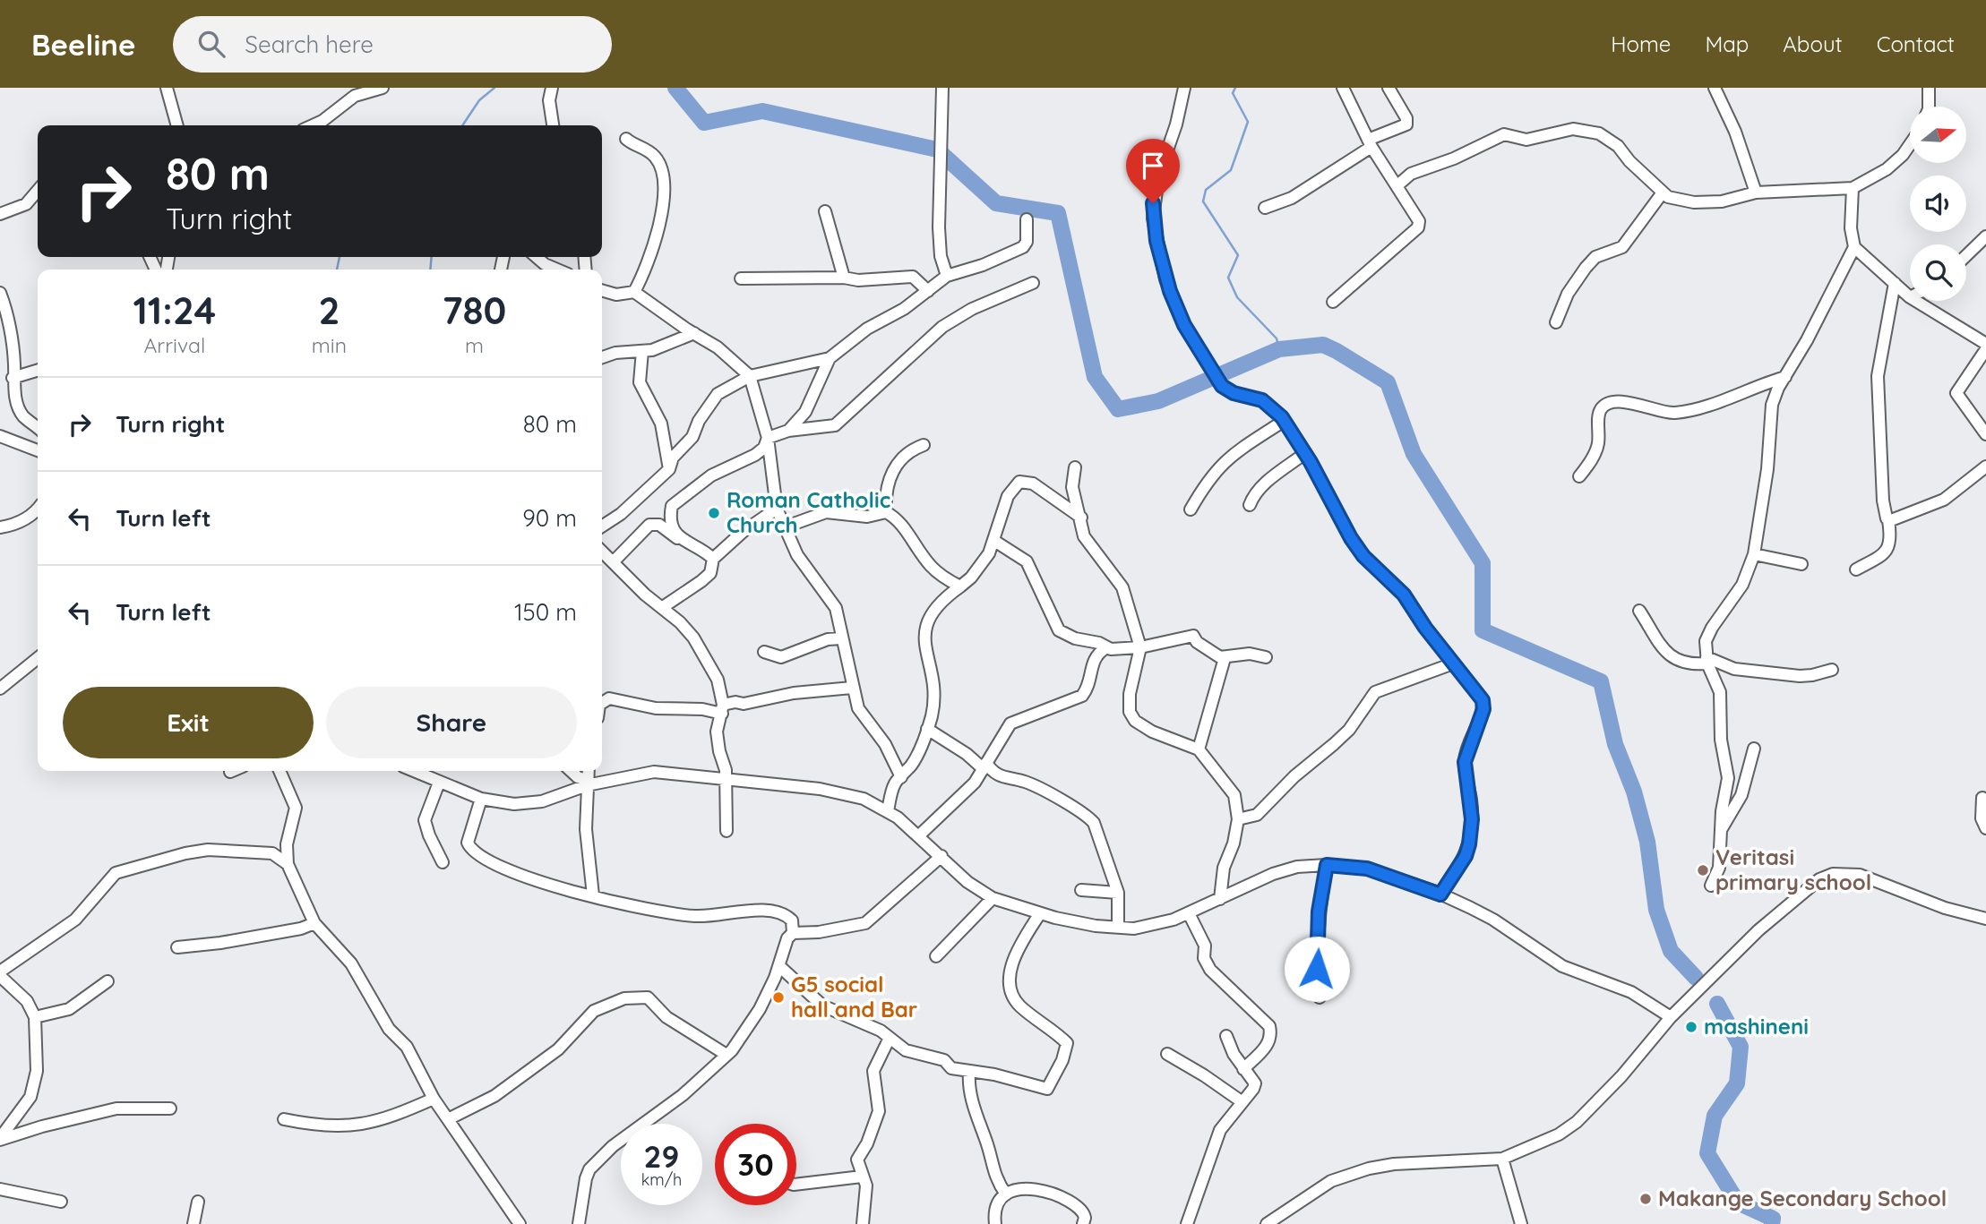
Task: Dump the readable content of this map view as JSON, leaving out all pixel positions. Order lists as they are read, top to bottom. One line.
{"places":["Roman Catholic Church","Veritasi primary school","G5 social hall and Bar","mashineni","Makange Secondary School"],"north":"right","page":{"header":"Beeline","search":"Search here","nav":["Home","Map","About","Contact"],"turn":["80 m","Turn right"],"eta":["11:24","Arrival","2","min","780","m"],"list":[{"name":"Turn right","value":"80 m"},{"name":"Turn left","value":"90 m"},{"name":"Turn left","value":"150 m"}],"buttons":["Exit","Share"],"speed":"29 km/h","limit":"30"}}
